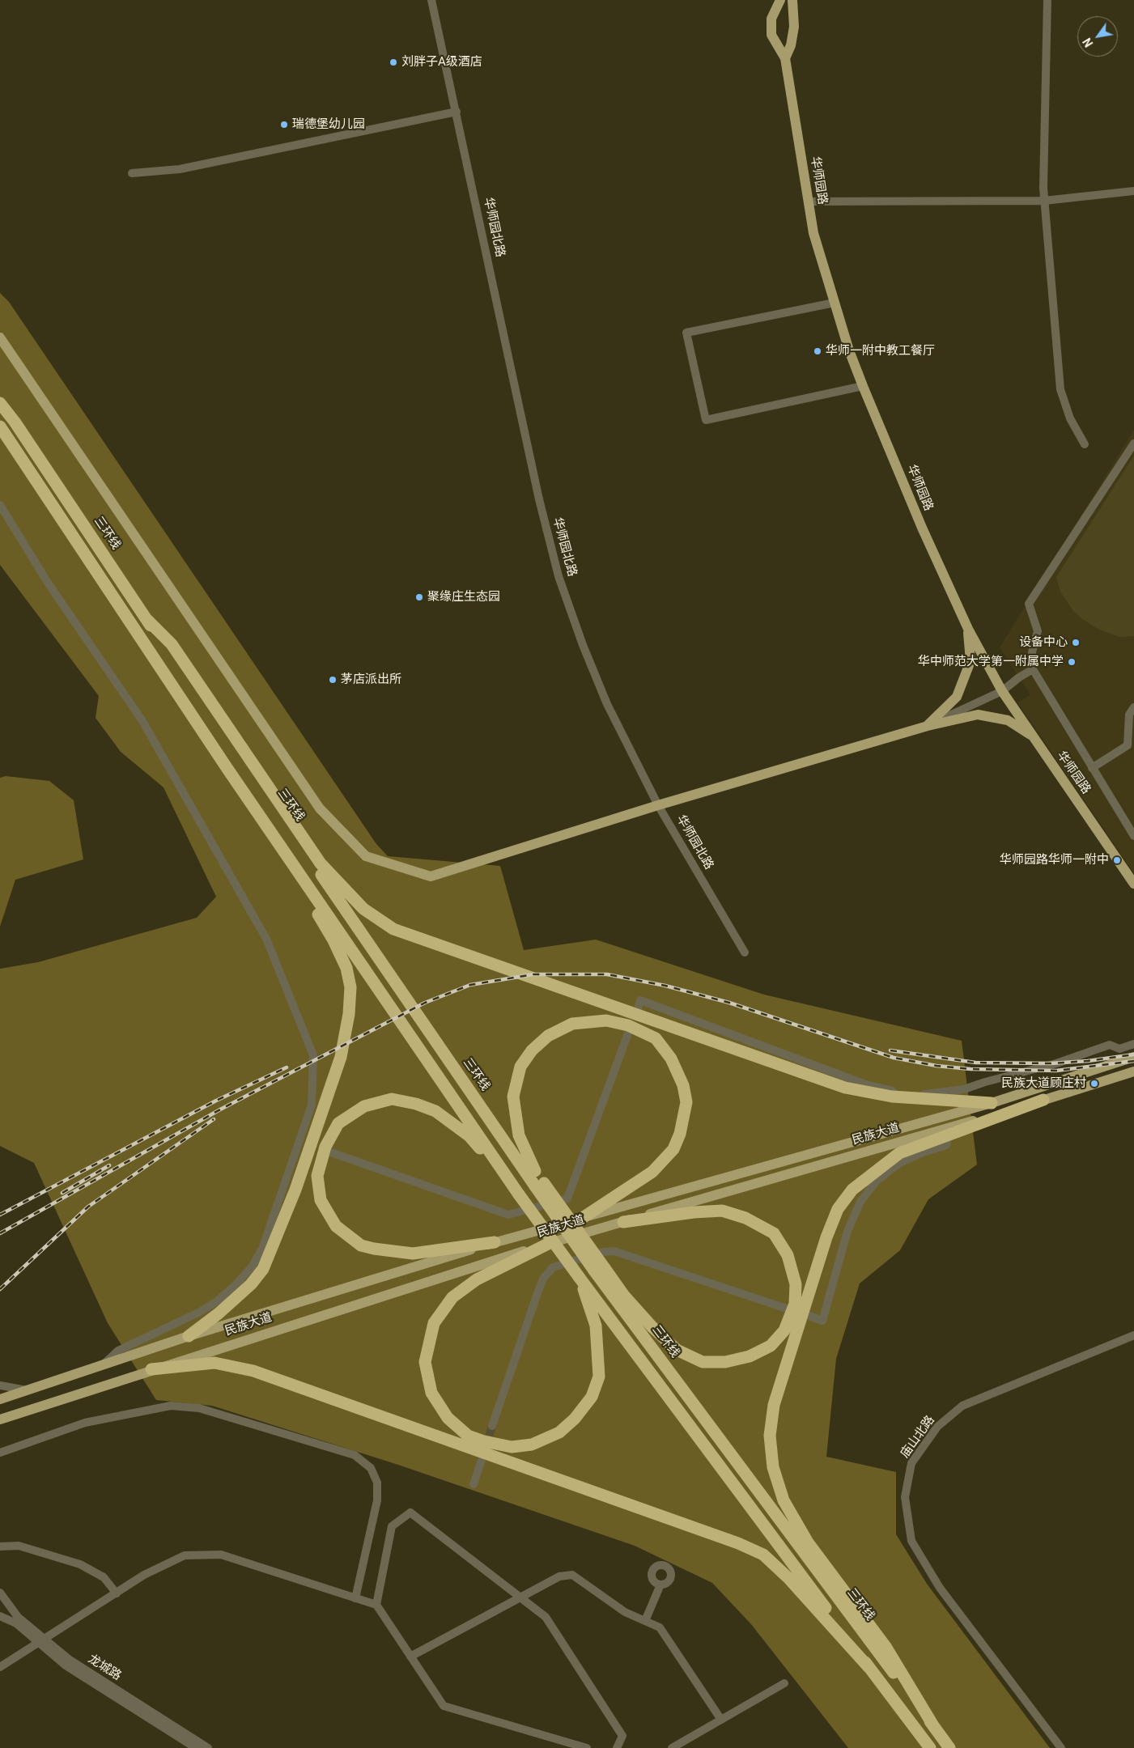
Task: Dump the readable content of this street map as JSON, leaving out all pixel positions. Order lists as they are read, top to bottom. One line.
{"streets":{"highway":["三环线"],"main road":["华师园路","民族大道"],"street":["华师园北路","庙山北路","龙城路"]},"places":["刘胖子A级酒店","瑞德堡幼儿园","华师一附中教工餐厅","聚缘庄生态园","设备中心","华中师范大学第一附属中学","茅店派出所","华师园路华师一附中","民族大道顾庄村"],"north":"bottom left"}
